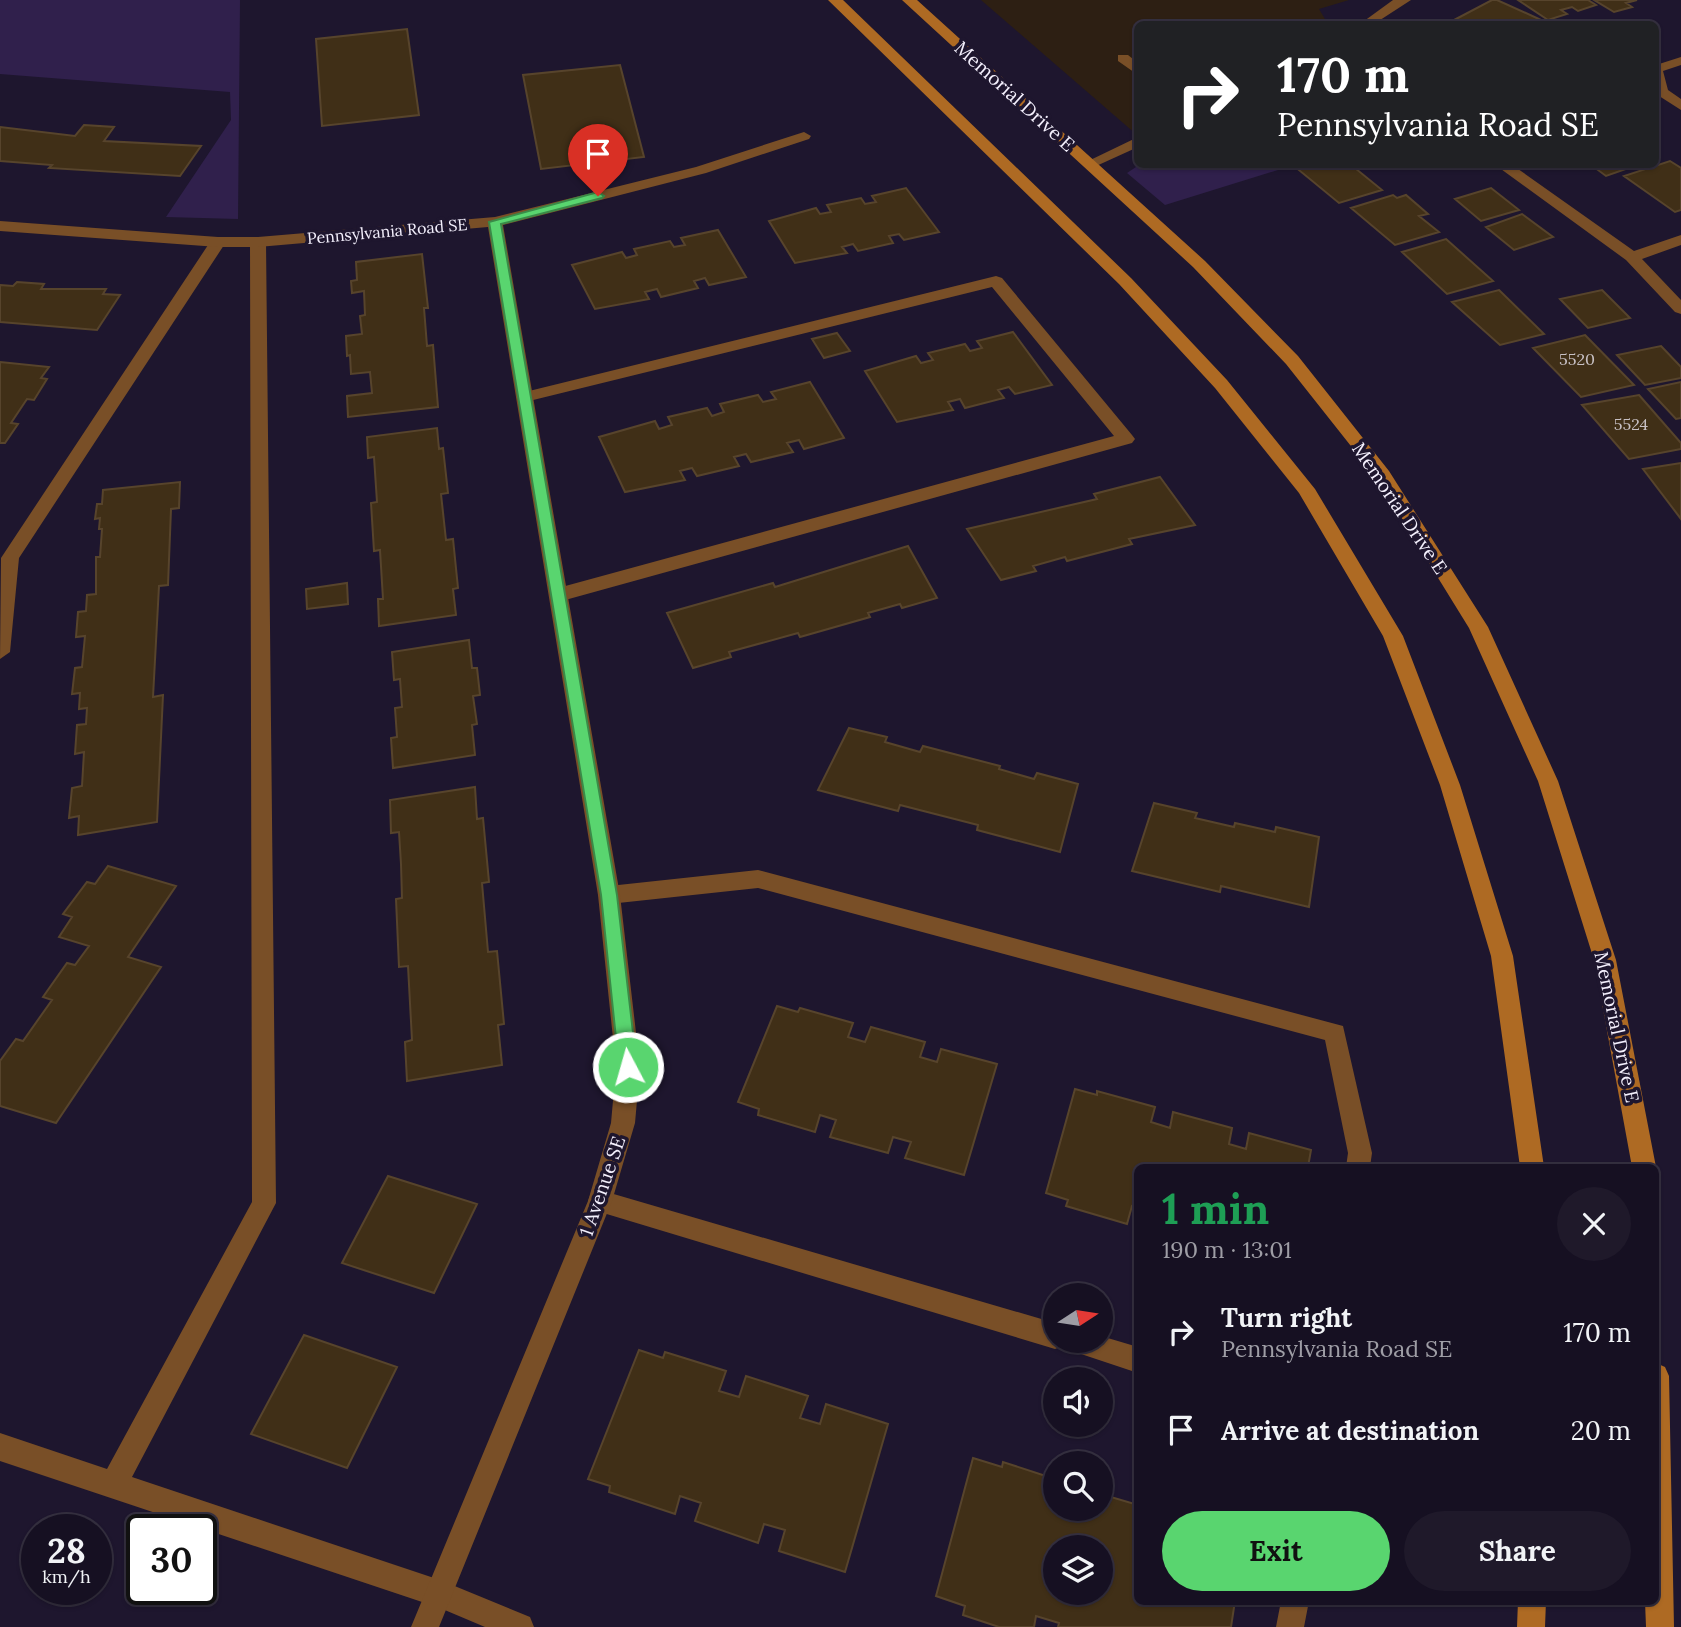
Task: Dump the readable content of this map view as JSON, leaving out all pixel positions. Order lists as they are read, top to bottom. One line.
{"streets":{"main road":["Memorial Drive E"],"street":["Pennsylvania Road SE","1 Avenue SE"]},"crossings":[["Pennsylvania Road SE","1 Avenue SE"]],"house_numbers":["5520","5524"],"north":"right","page":{"turn":["170 m","Pennsylvania Road SE"],"heading":["1 min","190 m · 13:01"],"list":[{"name":"Turn right","note":"Pennsylvania Road SE","value":"170 m"},{"name":"Arrive at destination","value":"20 m"}],"buttons":["Exit","Share"],"speed":"28 km/h","limit":"30"}}
